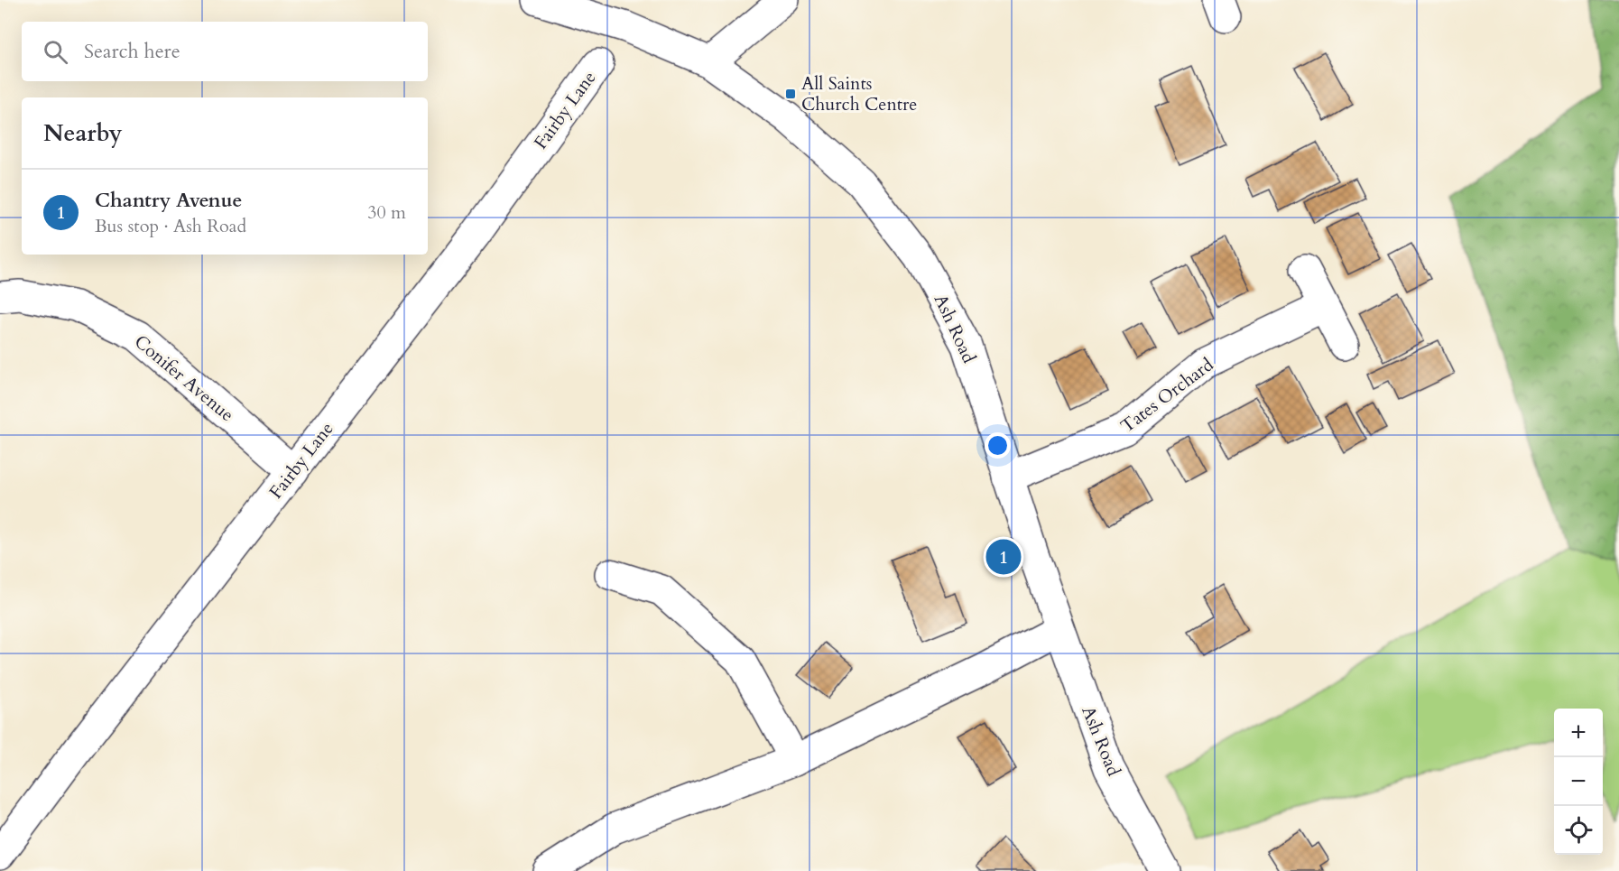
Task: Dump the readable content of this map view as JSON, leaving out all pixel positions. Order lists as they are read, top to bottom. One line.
{"streets":{"street":["Fairby Lane","Ash Road","Conifer Avenue","Tates Orchard"]},"crossings":[["Fairby Lane","Conifer Avenue"],["Ash Road","Tates Orchard"]],"places":{"transit":["All Saints Church Centre"]},"page":{"search":"Search here","heading":"Nearby","list":[{"mark":"1","name":"Chantry Avenue","note":"Bus stop · Ash Road","value":"30 m"}],"pins":"1","map_buttons":["+","−"]}}
